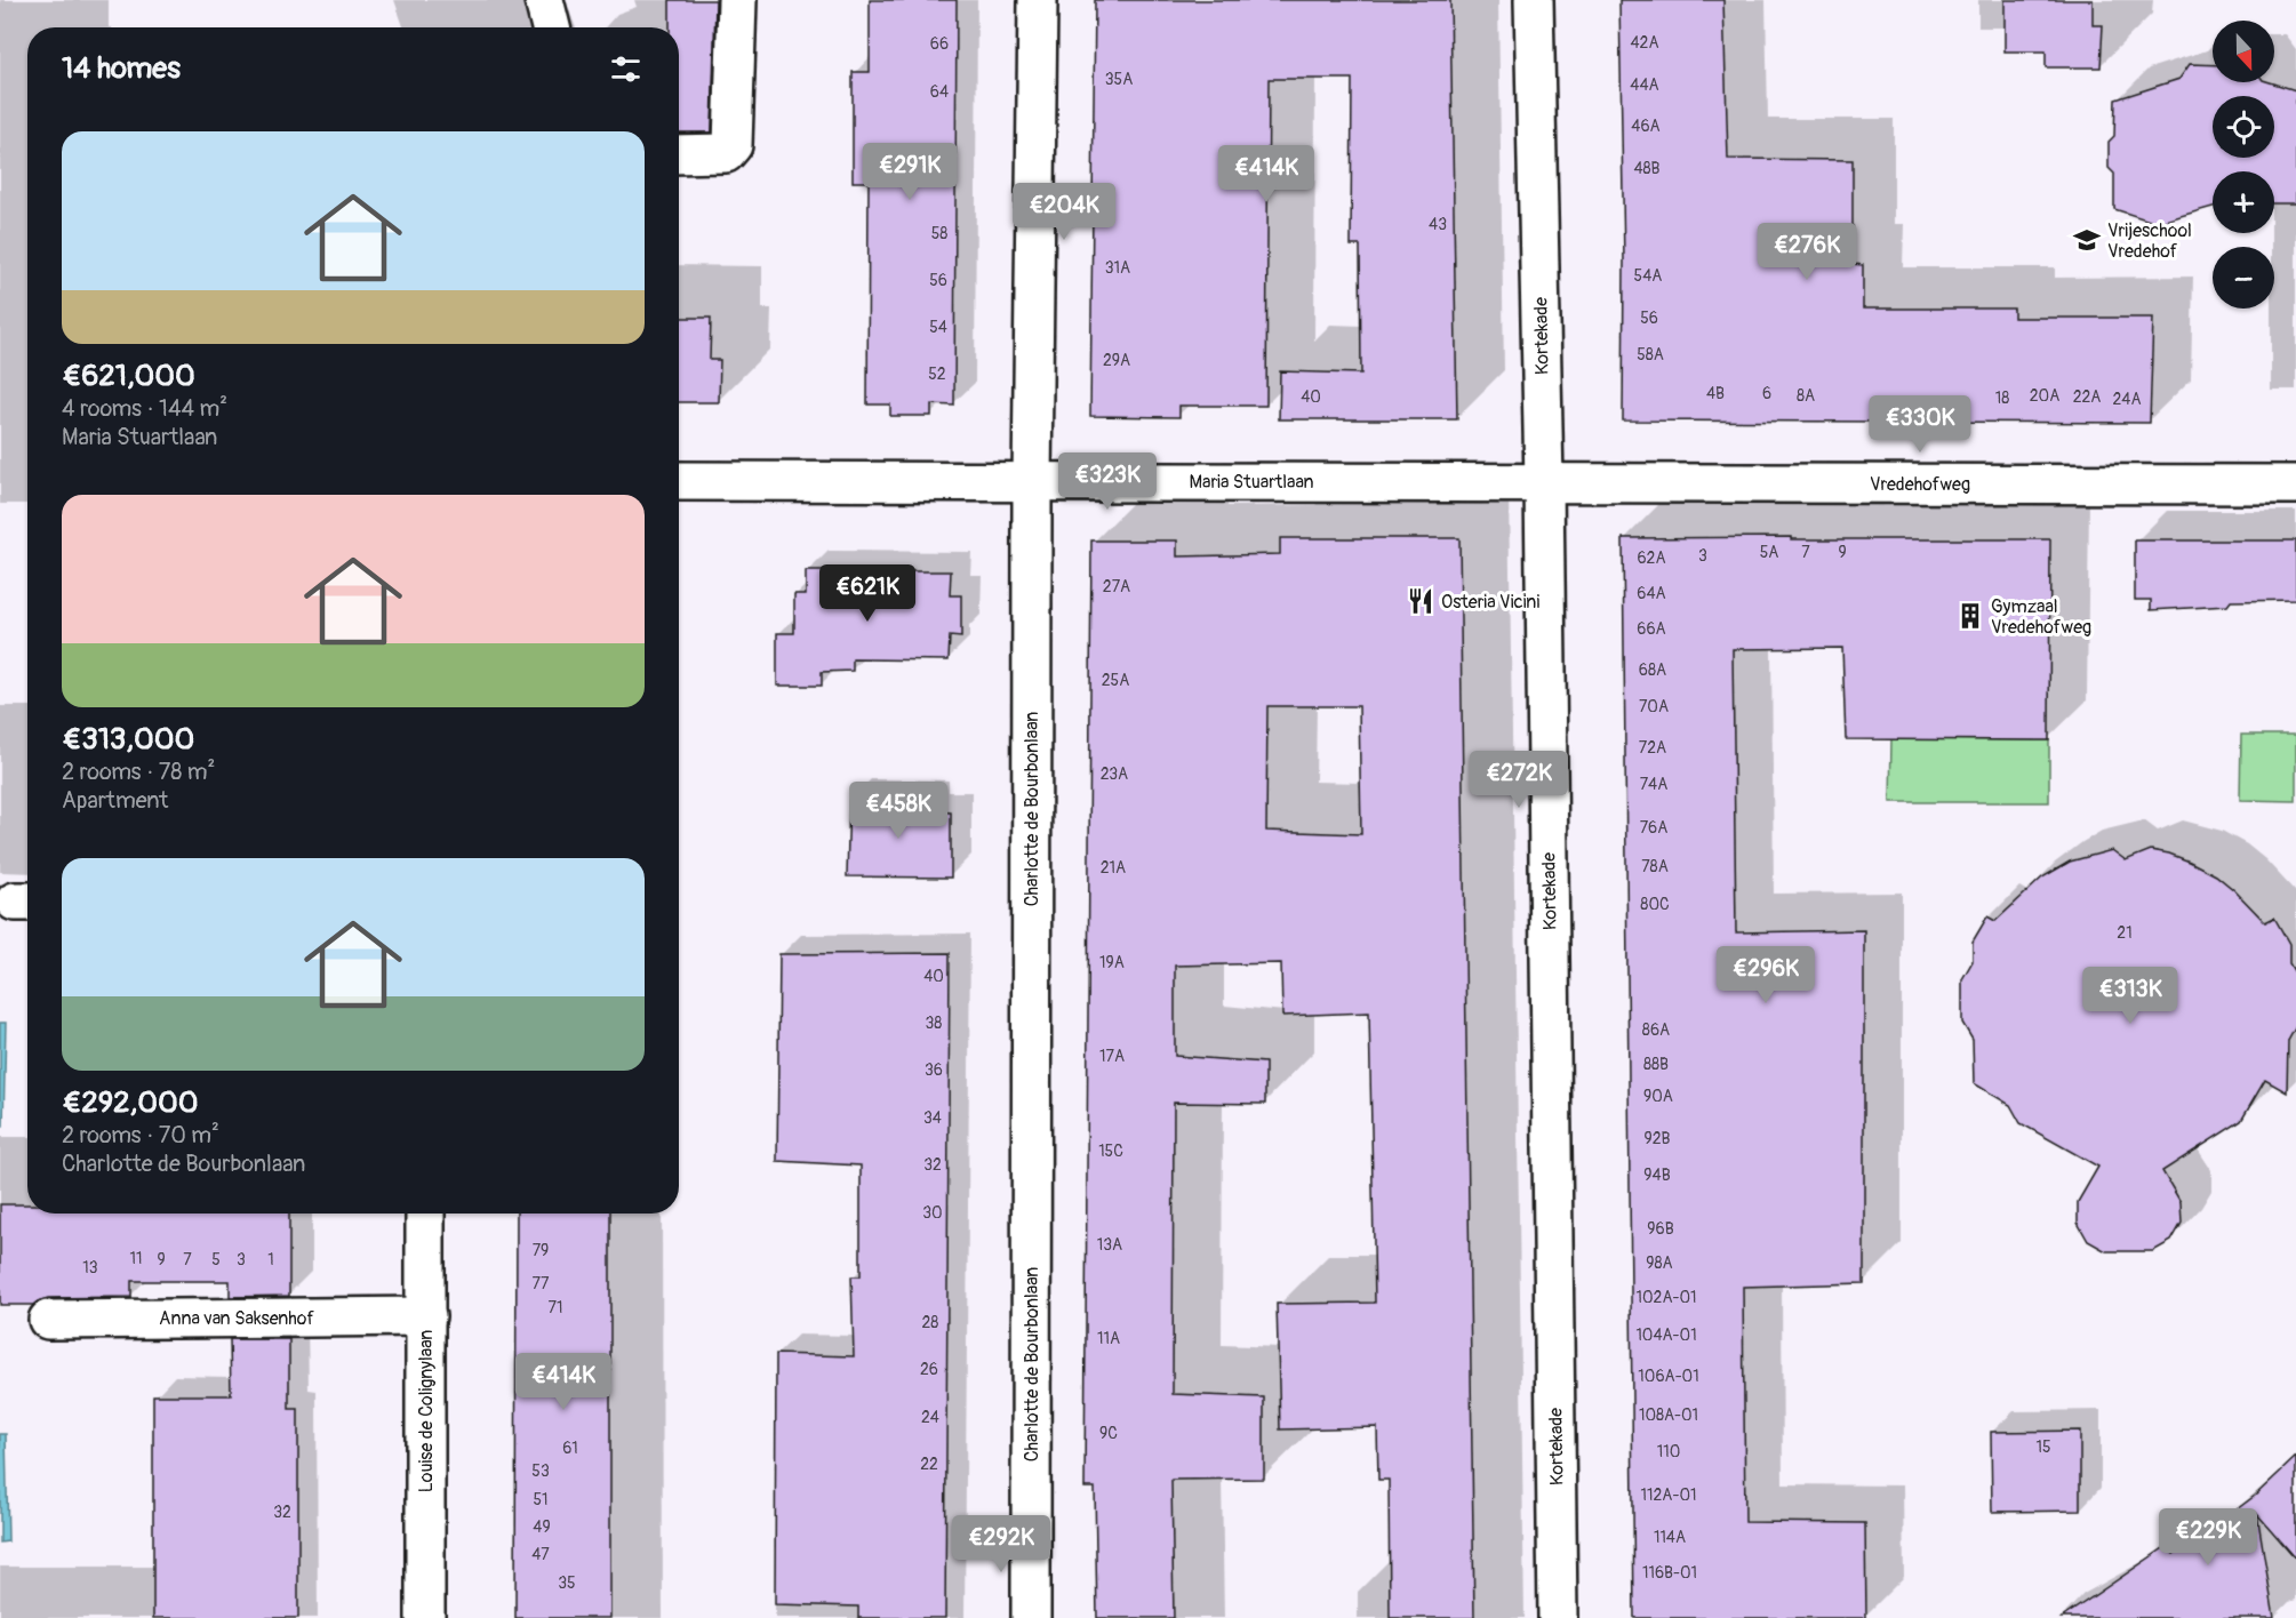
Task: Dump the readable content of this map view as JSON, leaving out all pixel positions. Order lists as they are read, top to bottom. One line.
{"streets":{"street":["Kortekade","Maria Stuartlaan","Vredehofweg","Charlotte de Bourbonlaan","Anna van Saksenhof","Louise de Colignylaan"]},"crossings":[["Kortekade","Maria Stuartlaan"],["Kortekade","Vredehofweg"],["Maria Stuartlaan","Vredehofweg"],["Maria Stuartlaan","Charlotte de Bourbonlaan"],["Anna van Saksenhof","Louise de Colignylaan"]],"places":{"school or university":["Vrijeschool Vredehof"],"restaurant":["Osteria Vicini"],"building":["Gymzaal Vredehofweg"]},"house_numbers":["42A","66","35A","44A","64","46A","48B","43","58","31A","54A","56","56","54","58A","29A","52","4B","6","8A","20A","40","22A","18","24A","5A","7","9","3","62A","27A","64A","66A","68A","25A","70A","72A","23A","74A","76A","78A","21A","80C","21","19A","40","38","86A","17A","88B","36","90A","34","92B","15C","32","94B","30","96B","13A","79","11","9","7","5","3","1","98A","13","77","102A-01","71","28","104A-01","11A","26","106A-01","108A-01","24","9C","15","61","110","22","53","112A-01","51","32","49","114A","47","116B-01","35"],"north":"bottom","page":{"map_buttons":["+","−"],"heading":"14 homes","list":[{"name":"€621,000","note":"4 rooms · 144 m² · Maria Stuartlaan"},{"name":"€313,000","note":"2 rooms · 78 m² · Apartment"},{"name":"€292,000","note":"2 rooms · 70 m² · Charlotte de Bourbonlaan"}],"price":["€291K","€414K","€204K","€276K","€330K","€323K","€621K","€272K","€458K","€296K","€313K","€414K","€229K","€292K"]}}
